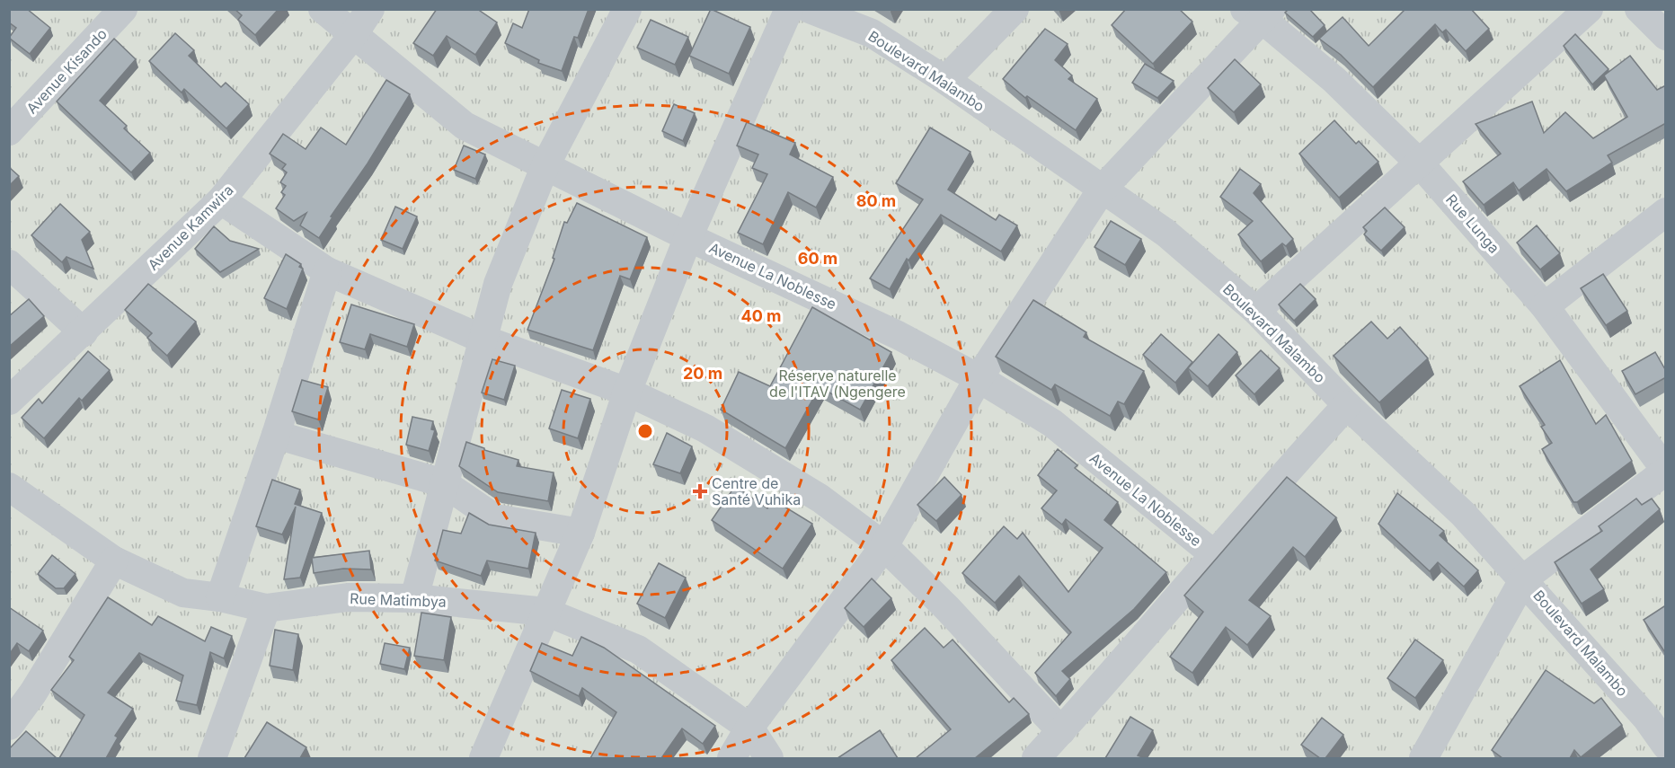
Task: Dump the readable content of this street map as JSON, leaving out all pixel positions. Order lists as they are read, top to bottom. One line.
{"streets":{"street":["Avenue Kisando","Boulevard Malambo","Rue Lunga","Avenue Kamwira","Avenue La Noblesse","Rue Matimbya"]},"crossings":[["Avenue Kamwira","Avenue La Noblesse"]],"parks":["Réserve naturelle de l'ITAV (Ngengere"],"places":{"health":["Centre de Santé Vuhika"]},"rings":["80 m","60 m","40 m","20 m"]}
